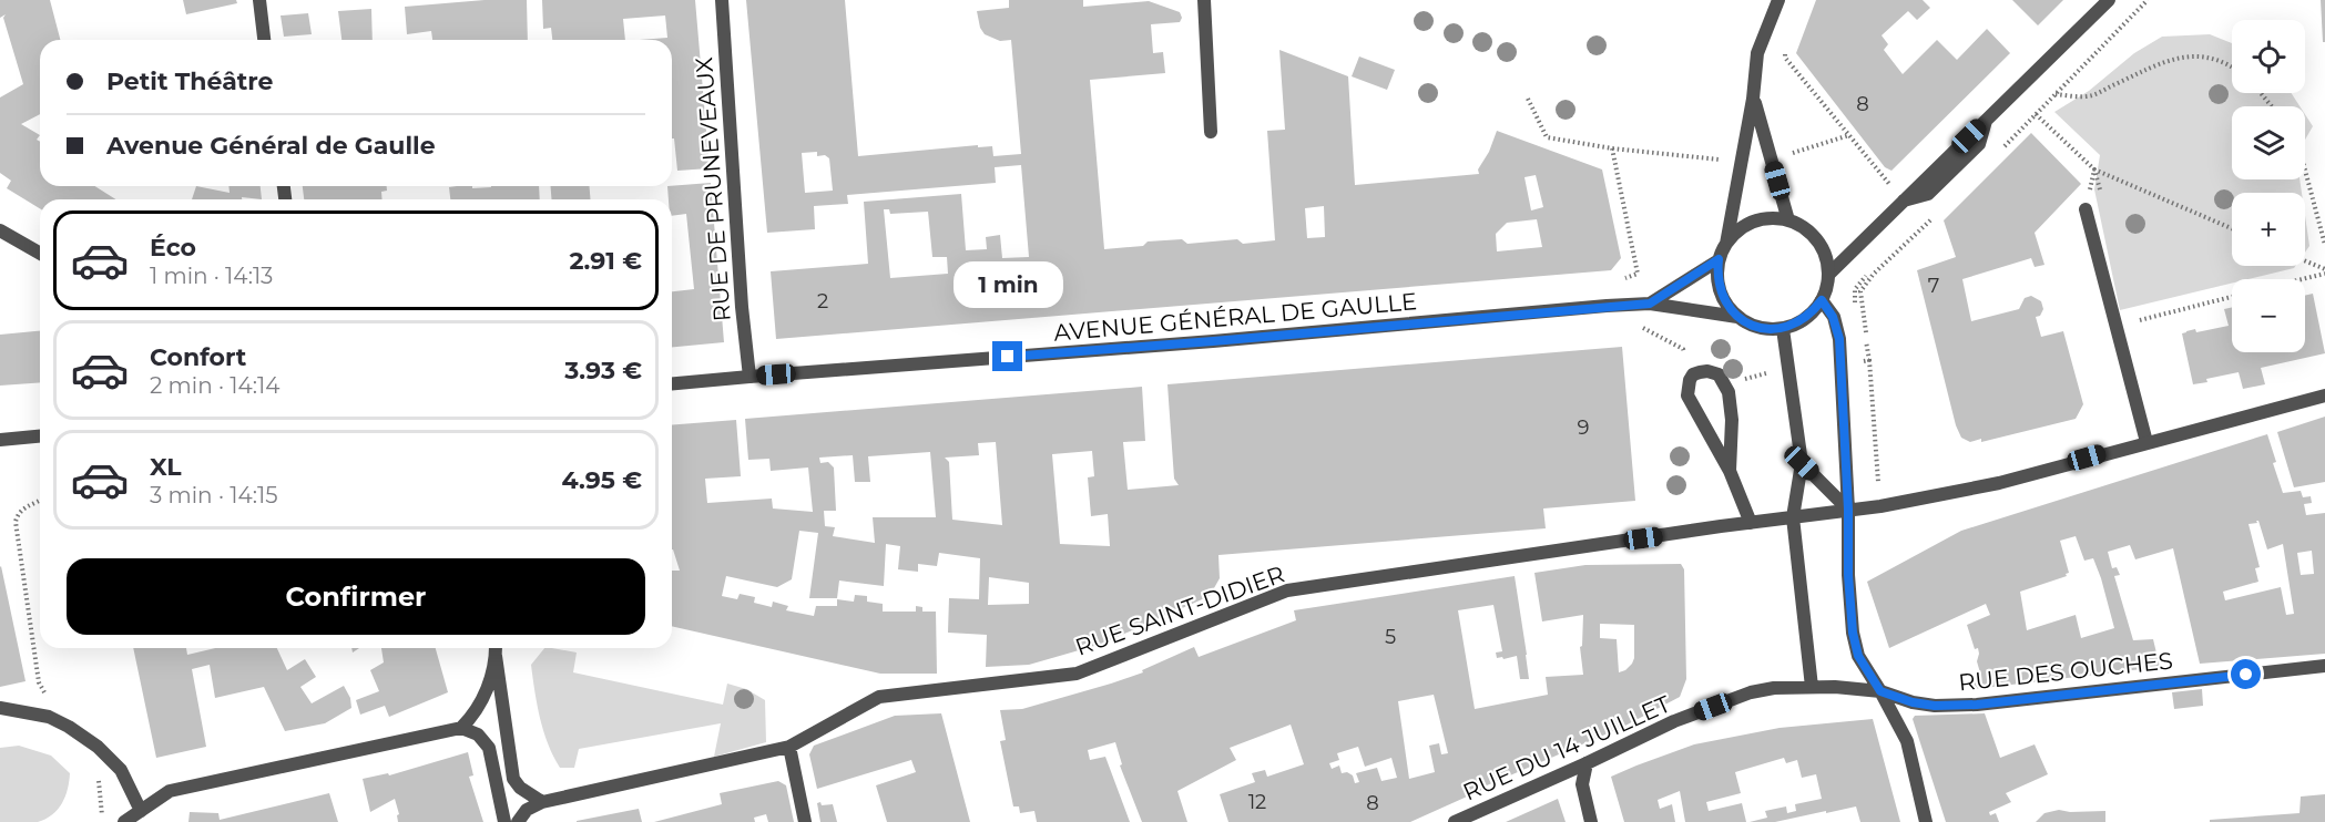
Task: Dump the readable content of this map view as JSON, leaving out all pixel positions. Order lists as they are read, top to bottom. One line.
{"streets":{"street":["RUE DE PRUNEVEAUX","AVENUE GÉNÉRAL DE GAULLE","RUE SAINT-DIDIER","RUE DES OUCHES","RUE DU 14 JUILLET"]},"crossings":[["RUE DE PRUNEVEAUX","AVENUE GÉNÉRAL DE GAULLE"],["RUE DES OUCHES","RUE DU 14 JUILLET"]],"house_numbers":["8","7","2","9","5","12","8"],"page":{"map_buttons":["+","−"],"banner":["Petit Théâtre","Avenue Général de Gaulle"],"list":[{"name":"Éco","note":"1 min · 14:13","value":"2.91 €"},{"name":"Confort","note":"2 min · 14:14","value":"3.93 €"},{"name":"XL","note":"3 min · 14:15","value":"4.95 €"}],"bubble":"1 min","buttons":"Confirmer"}}
